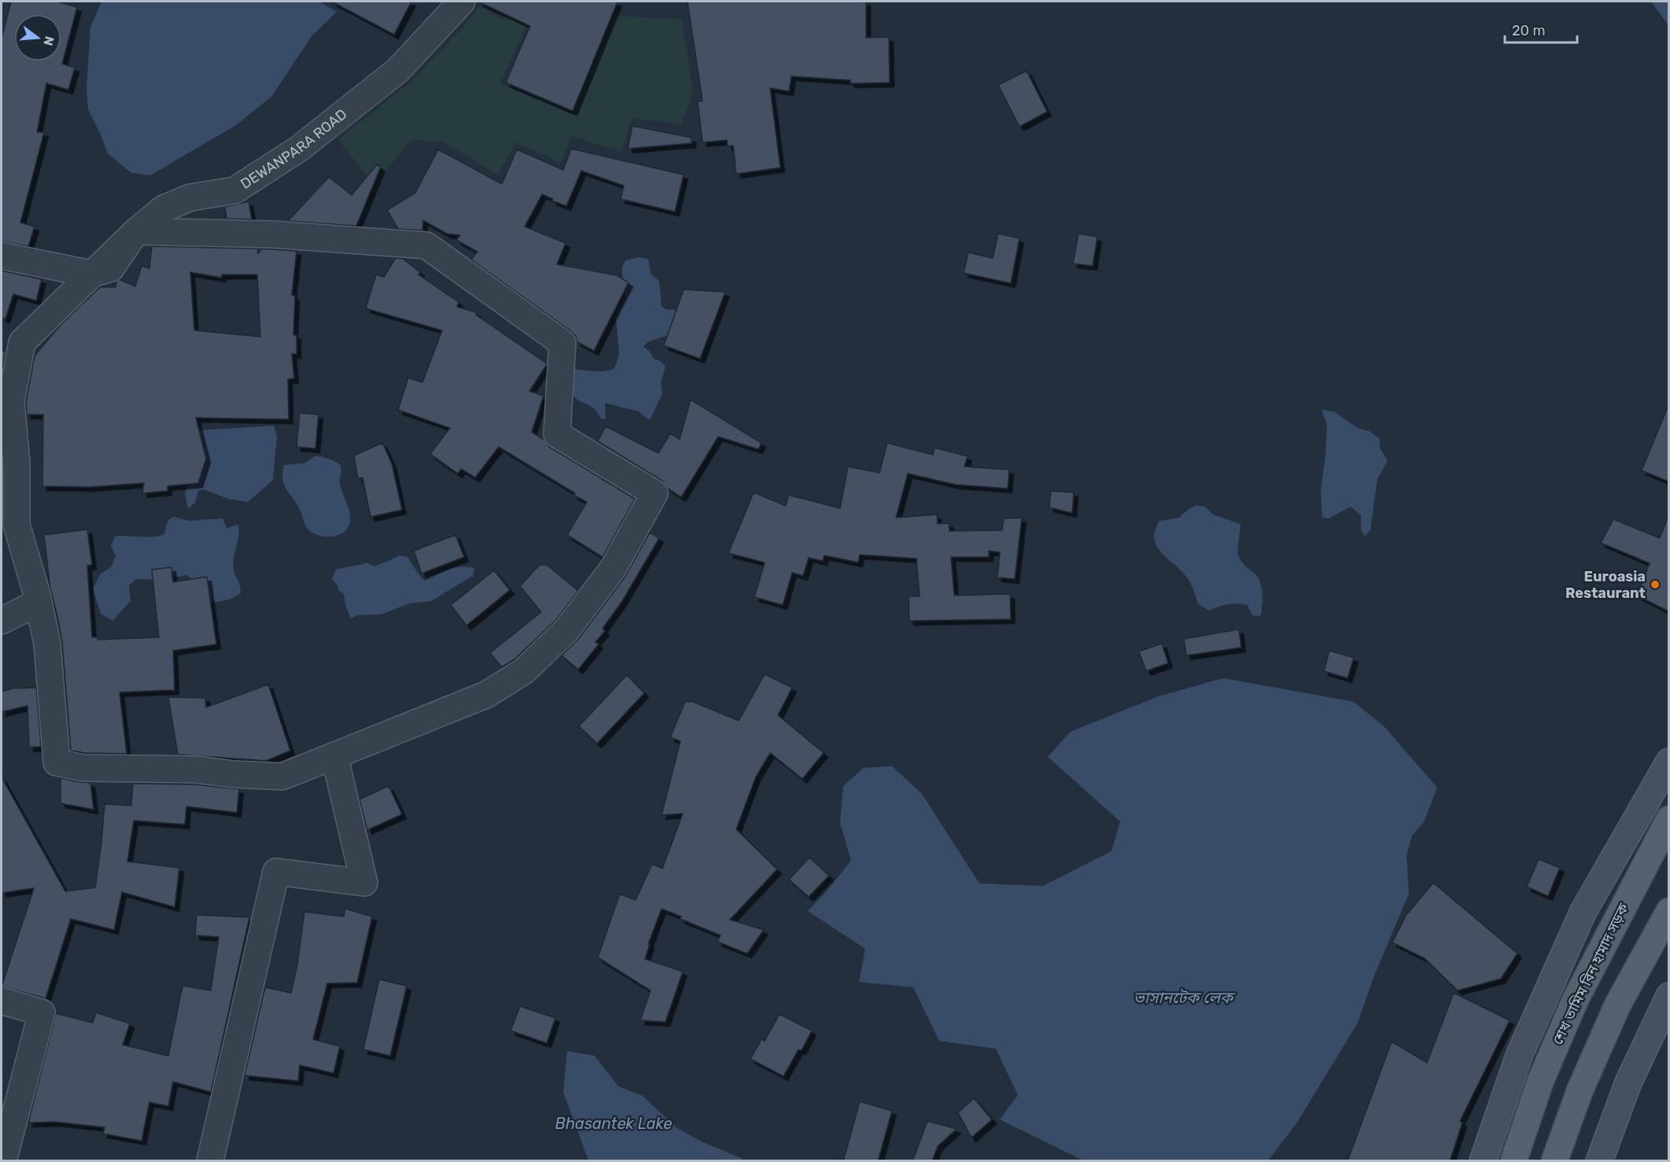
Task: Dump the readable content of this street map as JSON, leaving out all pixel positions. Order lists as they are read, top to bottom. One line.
{"streets":{"main road":["শেখ তামিম বিন হামাদ সড়ক"],"street":["DEWANPARA ROAD"]},"water":["ভাসানটেক লেক","Bhasantek Lake"],"places":["Euroasia Restaurant"],"scale_bar":"20 m","north":"right"}
